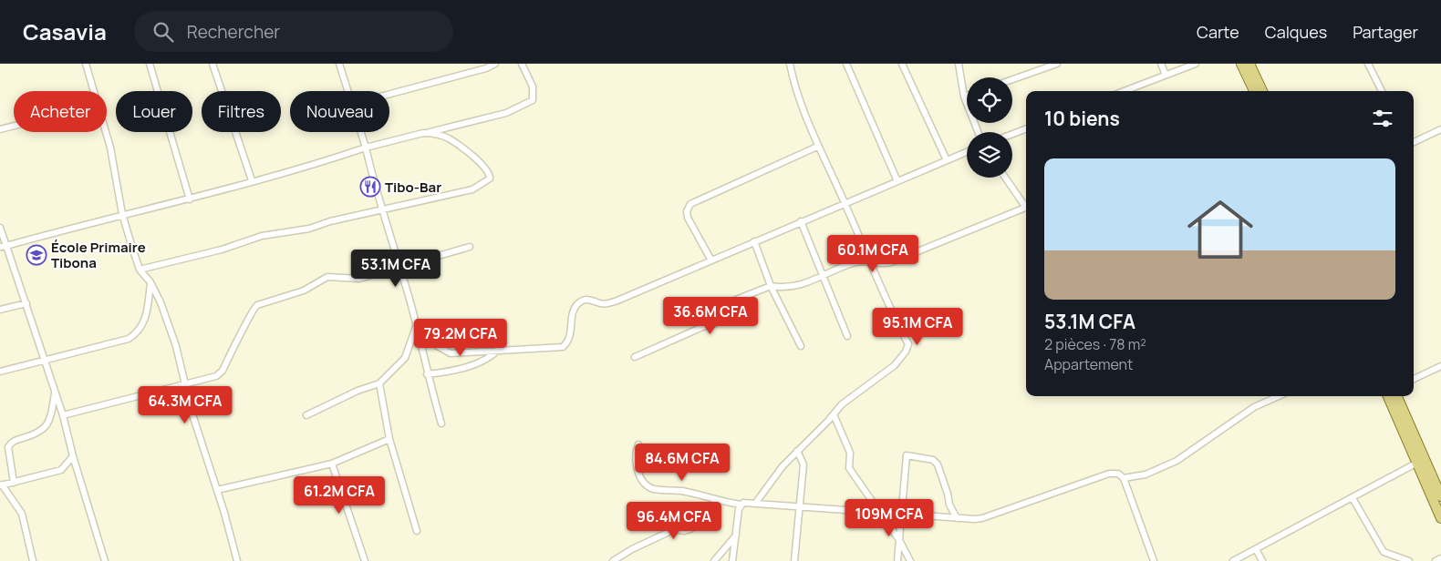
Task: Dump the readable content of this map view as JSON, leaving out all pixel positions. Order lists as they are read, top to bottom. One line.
{"places":{"restaurant":["Tibo-Bar"],"school or university":["École Primaire Tibona"]},"page":{"header":"Casavia","search":"Rechercher","nav":["Carte","Calques","Partager"],"chip":["Acheter","Louer","Filtres","Nouveau"],"heading":"10 biens","list":[{"name":"53.1M CFA","note":"2 pièces · 78 m² · Appartement"}],"price":["60.1M CFA","53.1M CFA","36.6M CFA","95.1M CFA","79.2M CFA","64.3M CFA","84.6M CFA","61.2M CFA","109M CFA","96.4M CFA"]}}
